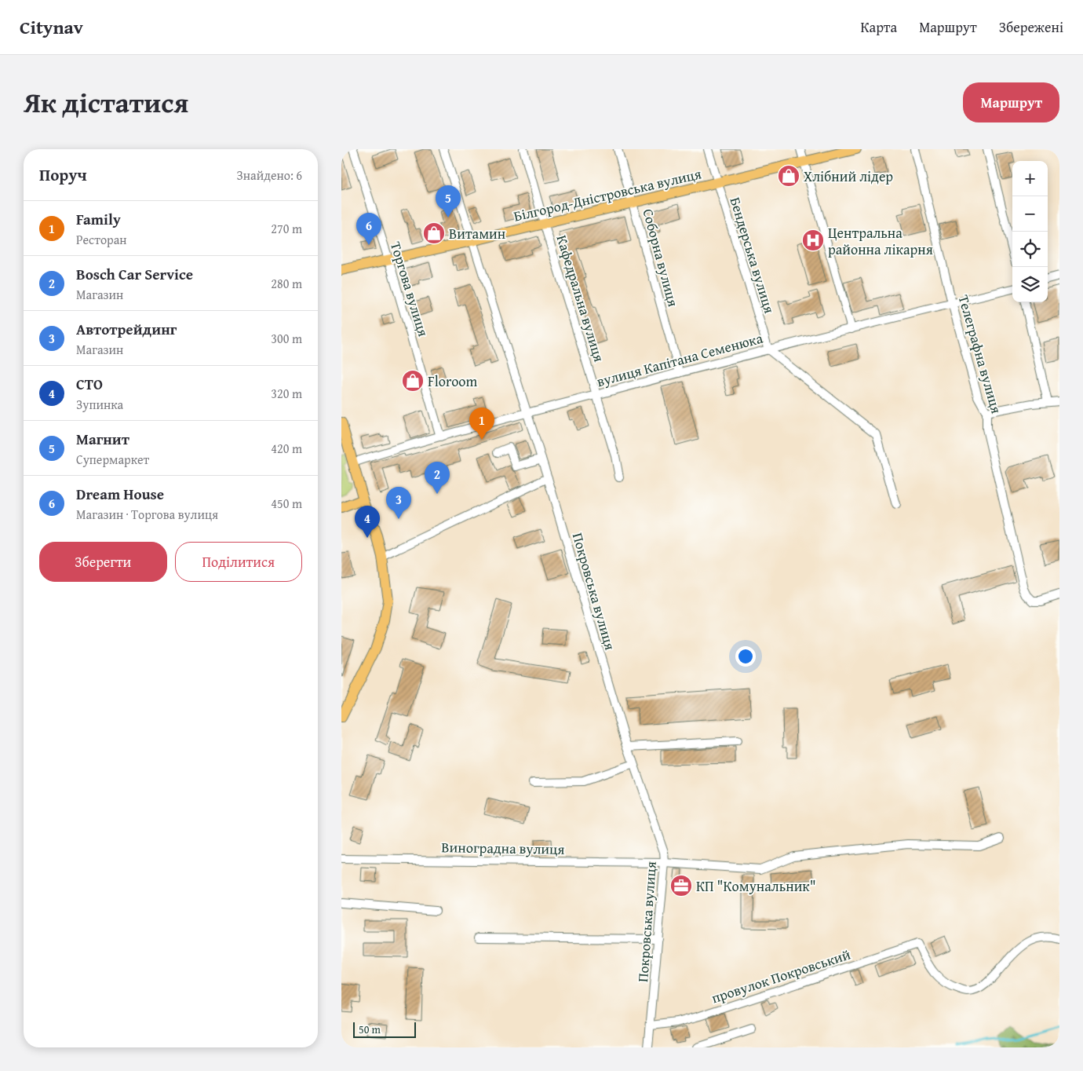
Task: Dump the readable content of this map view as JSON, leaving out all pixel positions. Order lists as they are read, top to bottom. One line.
{"streets":{"main road":["Білгород-Дністровська вулиця"],"street":["Бендерська вулиця","Соборна вулиця","Торгова вулиця","Кафедральна вулиця","Телеграфна вулиця","вулиця Капітана Семенюка","Покровська вулиця","Виноградна вулиця","провулок Покровський"]},"crossings":[["Білгород-Дністровська вулиця","Бендерська вулиця"],["Білгород-Дністровська вулиця","Соборна вулиця"],["Білгород-Дністровська вулиця","Торгова вулиця"],["Білгород-Дністровська вулиця","Кафедральна вулиця"],["Білгород-Дністровська вулиця","Покровська вулиця"],["Бендерська вулиця","вулиця Капітана Семенюка"],["Соборна вулиця","вулиця Капітана Семенюка"],["Торгова вулиця","вулиця Капітана Семенюка"],["Кафедральна вулиця","вулиця Капітана Семенюка"],["Телеграфна вулиця","вулиця Капітана Семенюка"],["вулиця Капітана Семенюка","Покровська вулиця"],["Покровська вулиця","Виноградна вулиця"],["Покровська вулиця","провулок Покровський"]],"places":{"shop":["Хлібний лідер","Витамин","Floroom"],"hospital":["Центральна районна лікарня"],"office":["КП \"Комунальник\""]},"scale_bar":"50 m","page":{"header":"Citynav","nav":["Карта","Маршрут","Збережені"],"title":"Як дістатися","buttons":["Маршрут",["Зберегти","Поділитися"]],"heading":["Поруч","Знайдено: 6"],"map_buttons":["+","−"],"pins":["5","6","1","2","3","4"],"list":[{"mark":"1","name":"Family","note":"Ресторан","value":"270 m"},{"mark":"2","name":"Bosch Car Service","note":"Магазин","value":"280 m"},{"mark":"3","name":"Автотрейдинг","note":"Магазин","value":"300 m"},{"mark":"4","name":"СТО","note":"Зупинка","value":"320 m"},{"mark":"5","name":"Магнит","note":"Супермаркет","value":"420 m"},{"mark":"6","name":"Dream House","note":"Магазин · Торгова вулиця","value":"450 m"}],"scale":"50 m"}}
